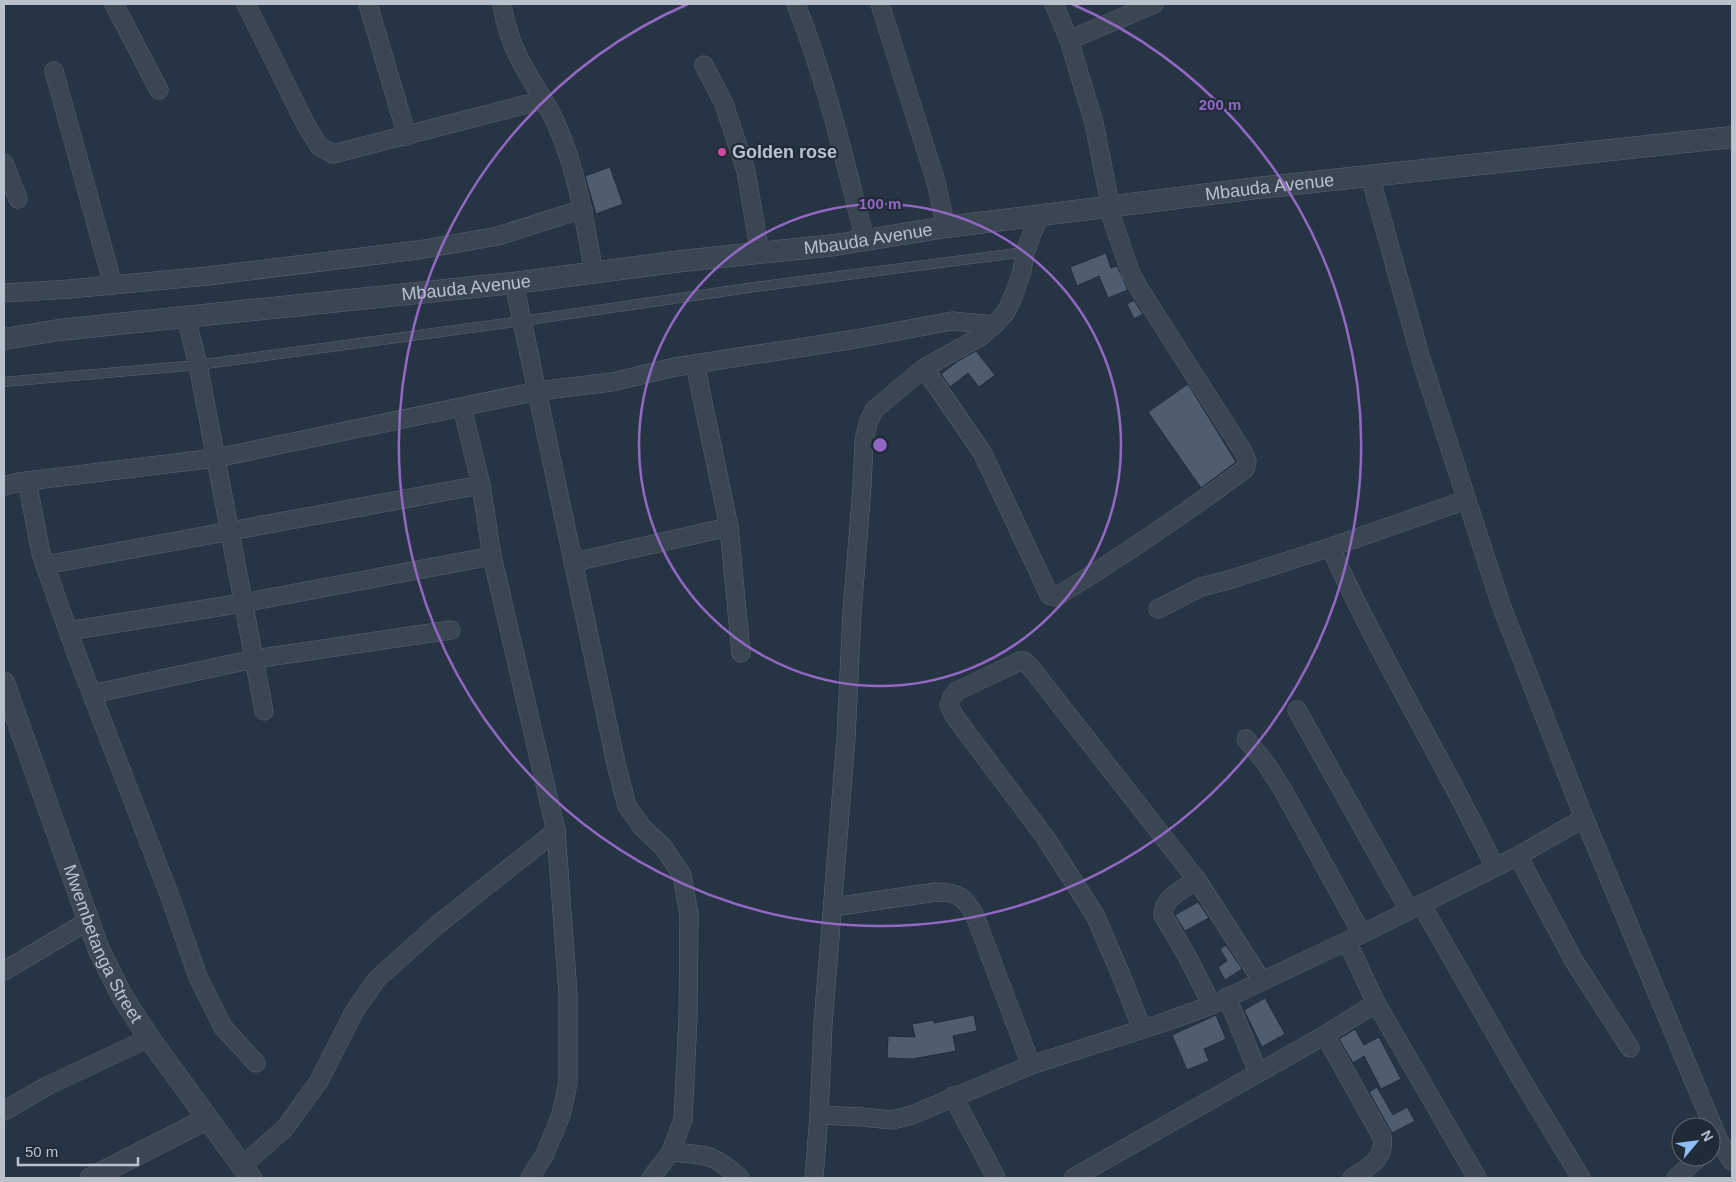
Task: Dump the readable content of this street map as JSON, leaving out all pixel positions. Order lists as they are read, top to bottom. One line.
{"streets":{"street":["Mbauda Avenue","Mwembetanga Street"]},"places":["Golden rose"],"scale_bar":"50 m","north":"top right","rings":["200 m","100 m"]}
